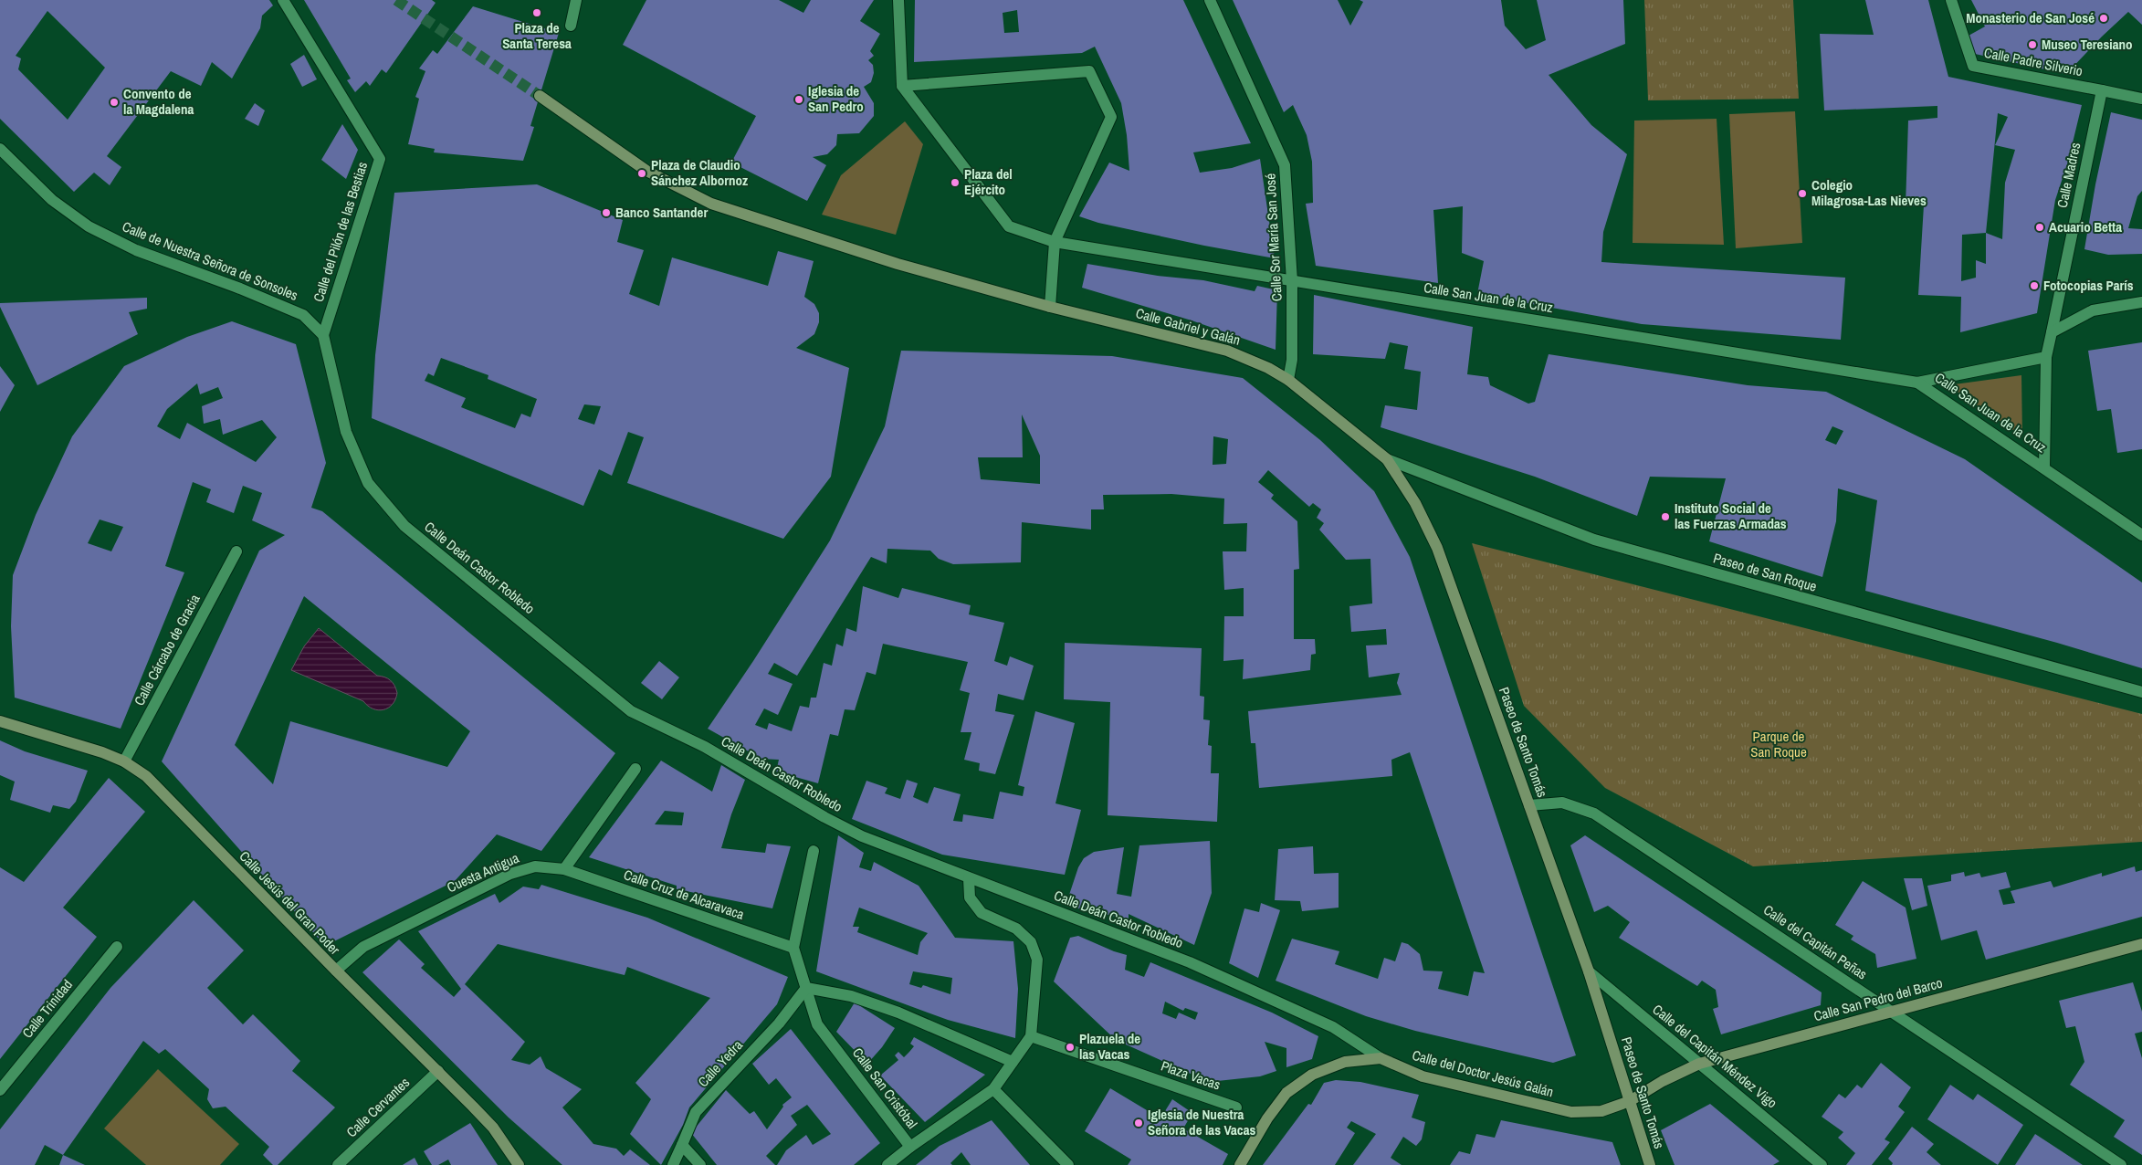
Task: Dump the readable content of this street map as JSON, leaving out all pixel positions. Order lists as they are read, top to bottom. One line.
{"streets":{"street":["Calle Padre Silverio","Calle Madres","Calle del Pilón de las Bestias","Calle Sor María San José","Calle de Nuestra Señora de Sonsoles","Calle San Juan de la Cruz","Calle Gabriel y Galán","Calle Deán Castor Robledo","Paseo de San Roque","Calle Cárcabo de Gracia","Paseo de Santo Tomás","Cuesta Antigua","Calle Cruz de Alcaravaca","Calle Jesús del Gran Poder","Calle del Capitán Peñas","Calle San Pedro del Barco","Calle Trinidad","Calle del Capitán Méndez Vigo","Calle Yedra","Calle del Doctor Jesús Galán","Plaza Vacas","Calle San Cristóbal","Calle Cervantes"]},"crossings":[["Calle Padre Silverio","Calle Madres"],["Calle Madres","Calle San Juan de la Cruz"],["Calle del Pilón de las Bestias","Calle de Nuestra Señora de Sonsoles"],["Calle del Pilón de las Bestias","Calle Deán Castor Robledo"],["Calle Sor María San José","Calle San Juan de la Cruz"],["Calle Sor María San José","Calle Gabriel y Galán"],["Calle Sor María San José","Paseo de Santo Tomás"],["Calle de Nuestra Señora de Sonsoles","Calle Deán Castor Robledo"],["Calle Gabriel y Galán","Paseo de Santo Tomás"],["Calle Deán Castor Robledo","Calle del Doctor Jesús Galán"],["Paseo de San Roque","Paseo de Santo Tomás"],["Calle Cárcabo de Gracia","Calle Jesús del Gran Poder"],["Paseo de Santo Tomás","Calle del Capitán Peñas"],["Paseo de Santo Tomás","Calle San Pedro del Barco"],["Paseo de Santo Tomás","Calle del Capitán Méndez Vigo"],["Paseo de Santo Tomás","Calle del Doctor Jesús Galán"],["Cuesta Antigua","Calle Cruz de Alcaravaca"],["Cuesta Antigua","Calle Jesús del Gran Poder"],["Calle Jesús del Gran Poder","Calle Cervantes"],["Calle del Capitán Peñas","Calle San Pedro del Barco"],["Calle San Pedro del Barco","Calle del Capitán Méndez Vigo"],["Calle San Pedro del Barco","Calle del Doctor Jesús Galán"],["Calle Yedra","Calle San Cristóbal"]],"parks":["Parque de San Roque"],"places":["Plaza de Santa Teresa","Monasterio de San José","Museo Teresiano","Iglesia de San Pedro","Convento de la Magdalena","Plaza de Claudio Sánchez Albornoz","Plaza del Ejército","Colegio Milagrosa-Las Nieves","Banco Santander","Acuario Betta","Fotocopias París","Instituto Social de las Fuerzas Armadas","Plazuela de las Vacas","Iglesia de Nuestra Señora de las Vacas"]}
